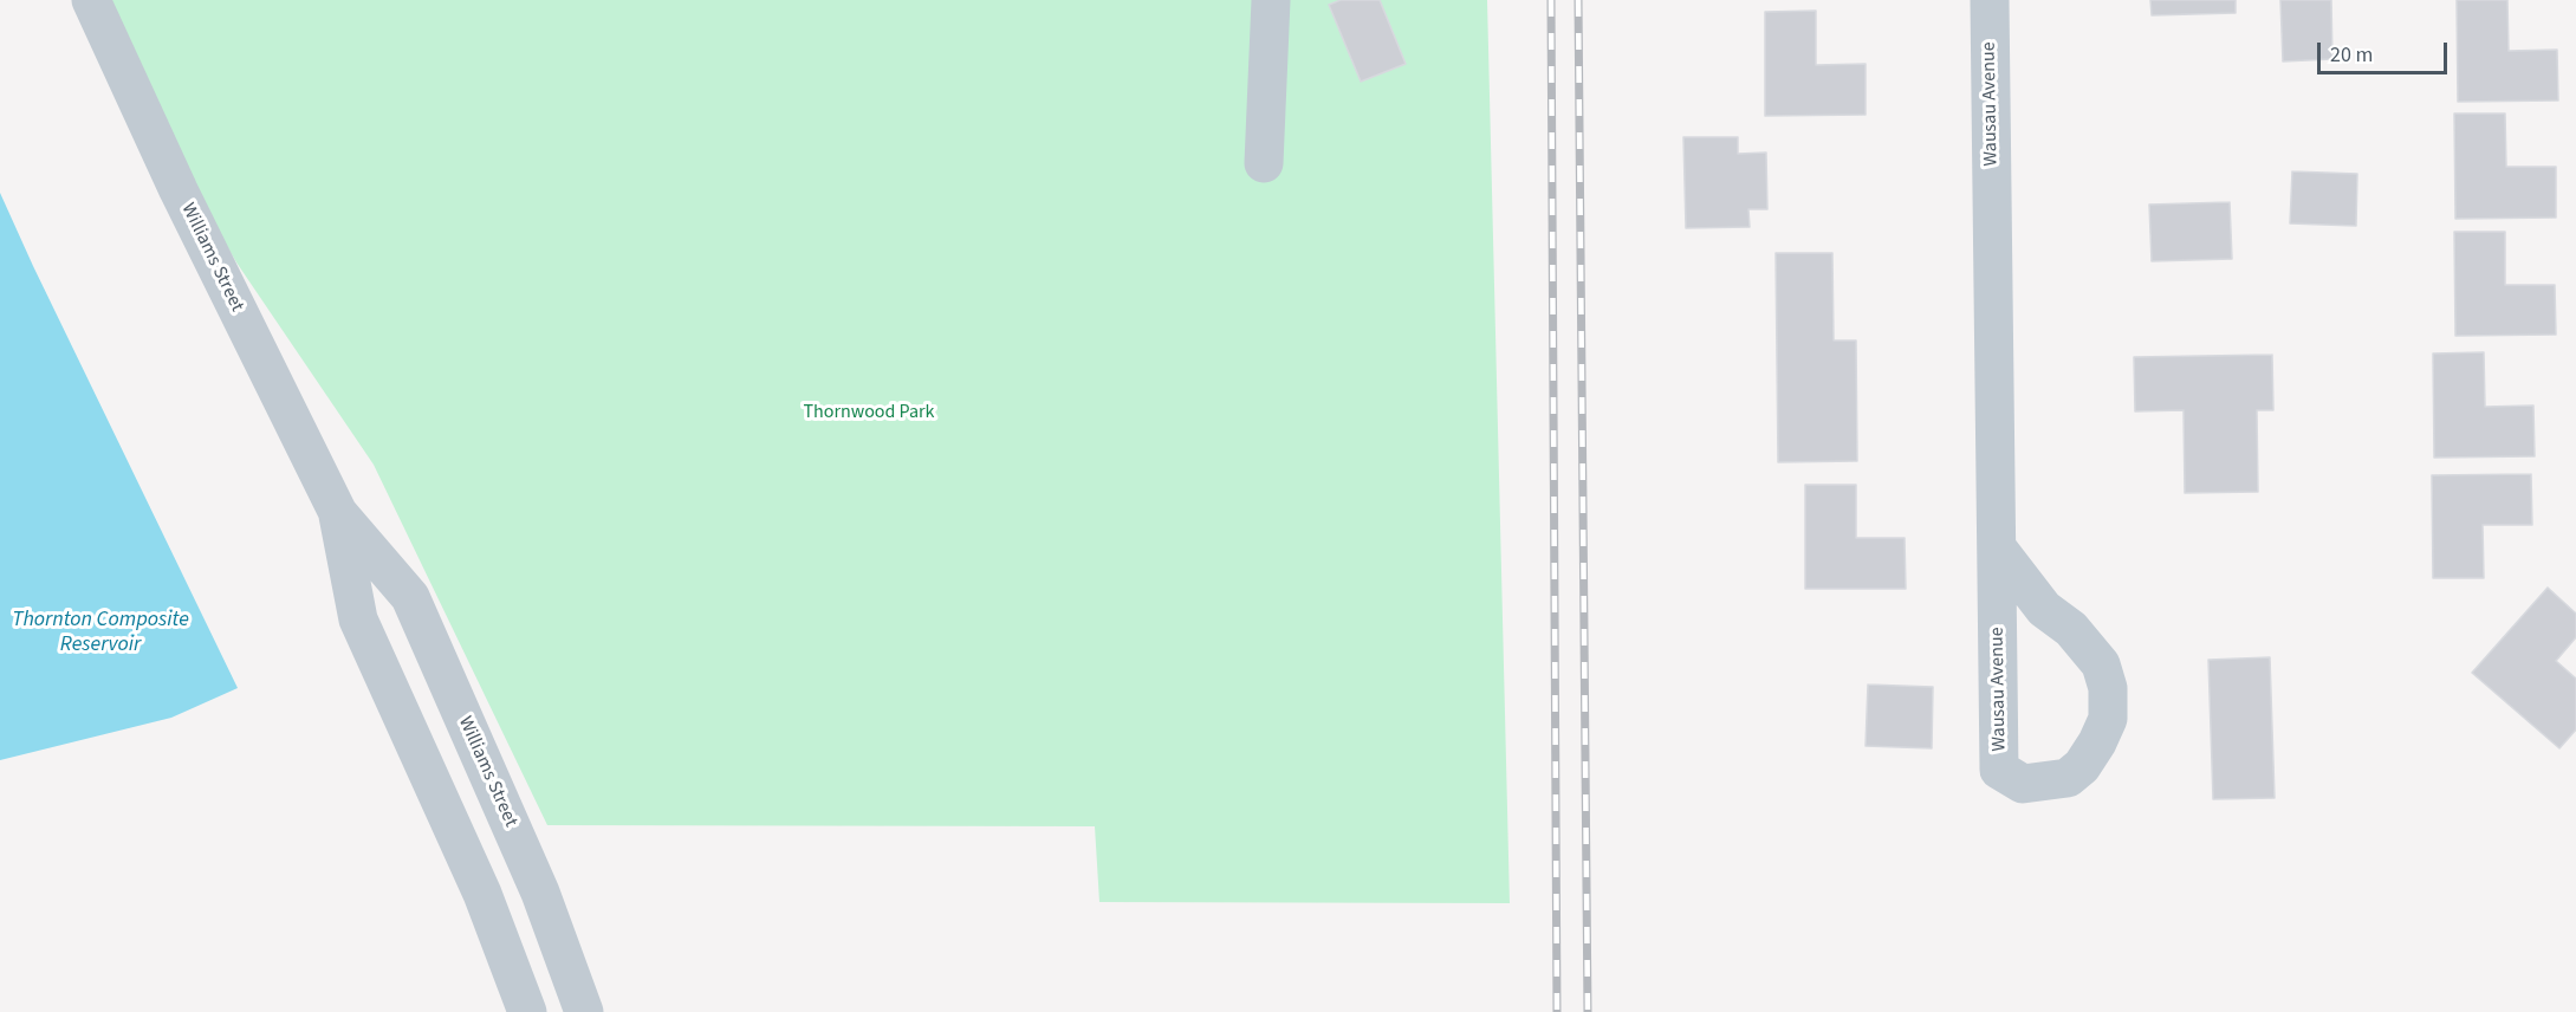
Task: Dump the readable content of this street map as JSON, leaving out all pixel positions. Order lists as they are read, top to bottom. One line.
{"streets":{"street":["Wausau Avenue","Williams Street"]},"water":["Thornton Composite Reservoir"],"parks":["Thornwood Park"],"scale_bar":"20 m"}
